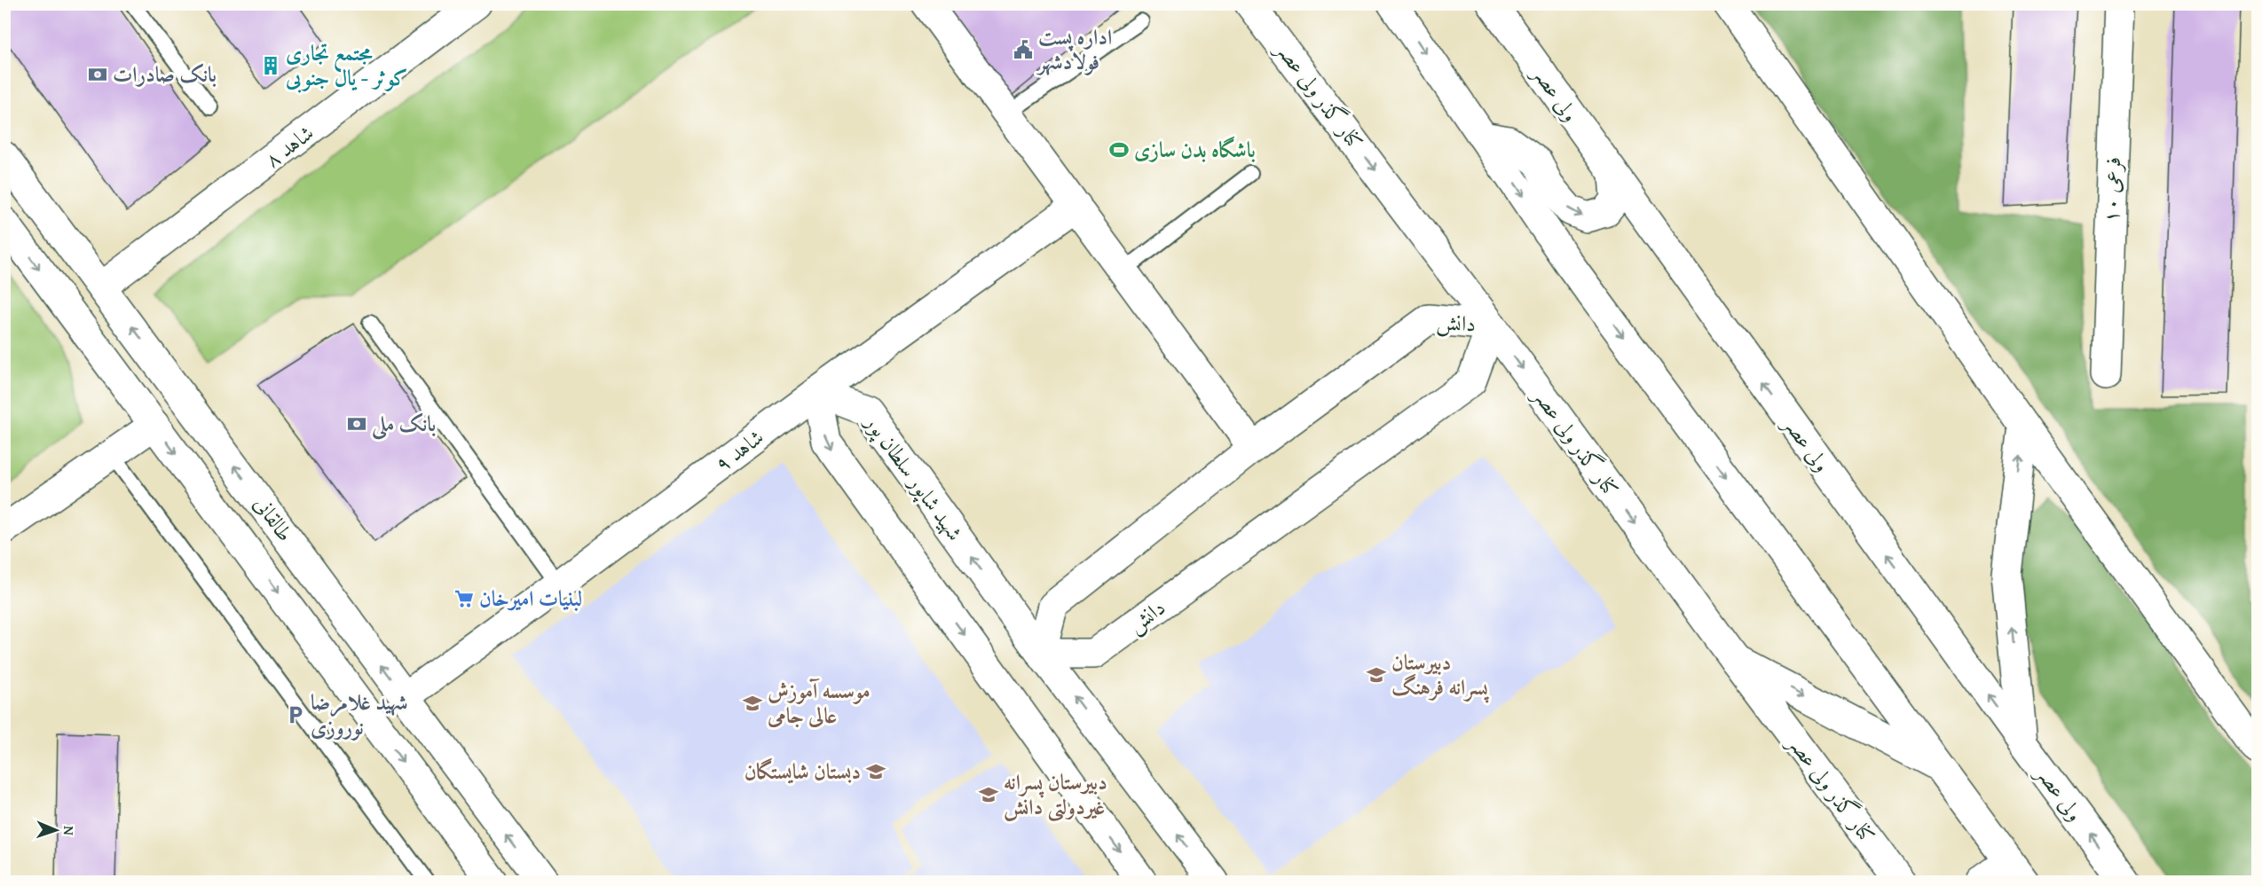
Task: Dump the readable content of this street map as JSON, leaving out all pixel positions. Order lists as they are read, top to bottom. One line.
{"streets":{"street":["ولی عصر","کنار گذر ولی عصر","شاهد ۸","فرعی ۱۰","دانش","شاهد ۹","شهید شاپور سلطان پور","طالقانی"]},"crossings":[["کنار گذر ولی عصر","دانش"],["شاهد ۸","طالقانی"],["دانش","شهید شاپور سلطان پور"],["شاهد ۹","شهید شاپور سلطان پور"],["شاهد ۹","طالقانی"]],"places":{"public building":["اداره پست فولادشهر"],"building":["مجتمع تجاری کوثر - یال جنوبی"],"bank":["بانک صادرات","بانک ملی"],"sports":["باشگاه بدن سازی"],"supermarket":["لبنیات امیر‌خان"],"school or university":["دبیرستان پسرانه فرهنگ","موسسه آموزش عالی جامی","دبستان شایستگان","دبیرستان پسرانه غیردولتی دانش"],"parking":["شهید غلامرضا نوروزی"]},"north":"right"}
